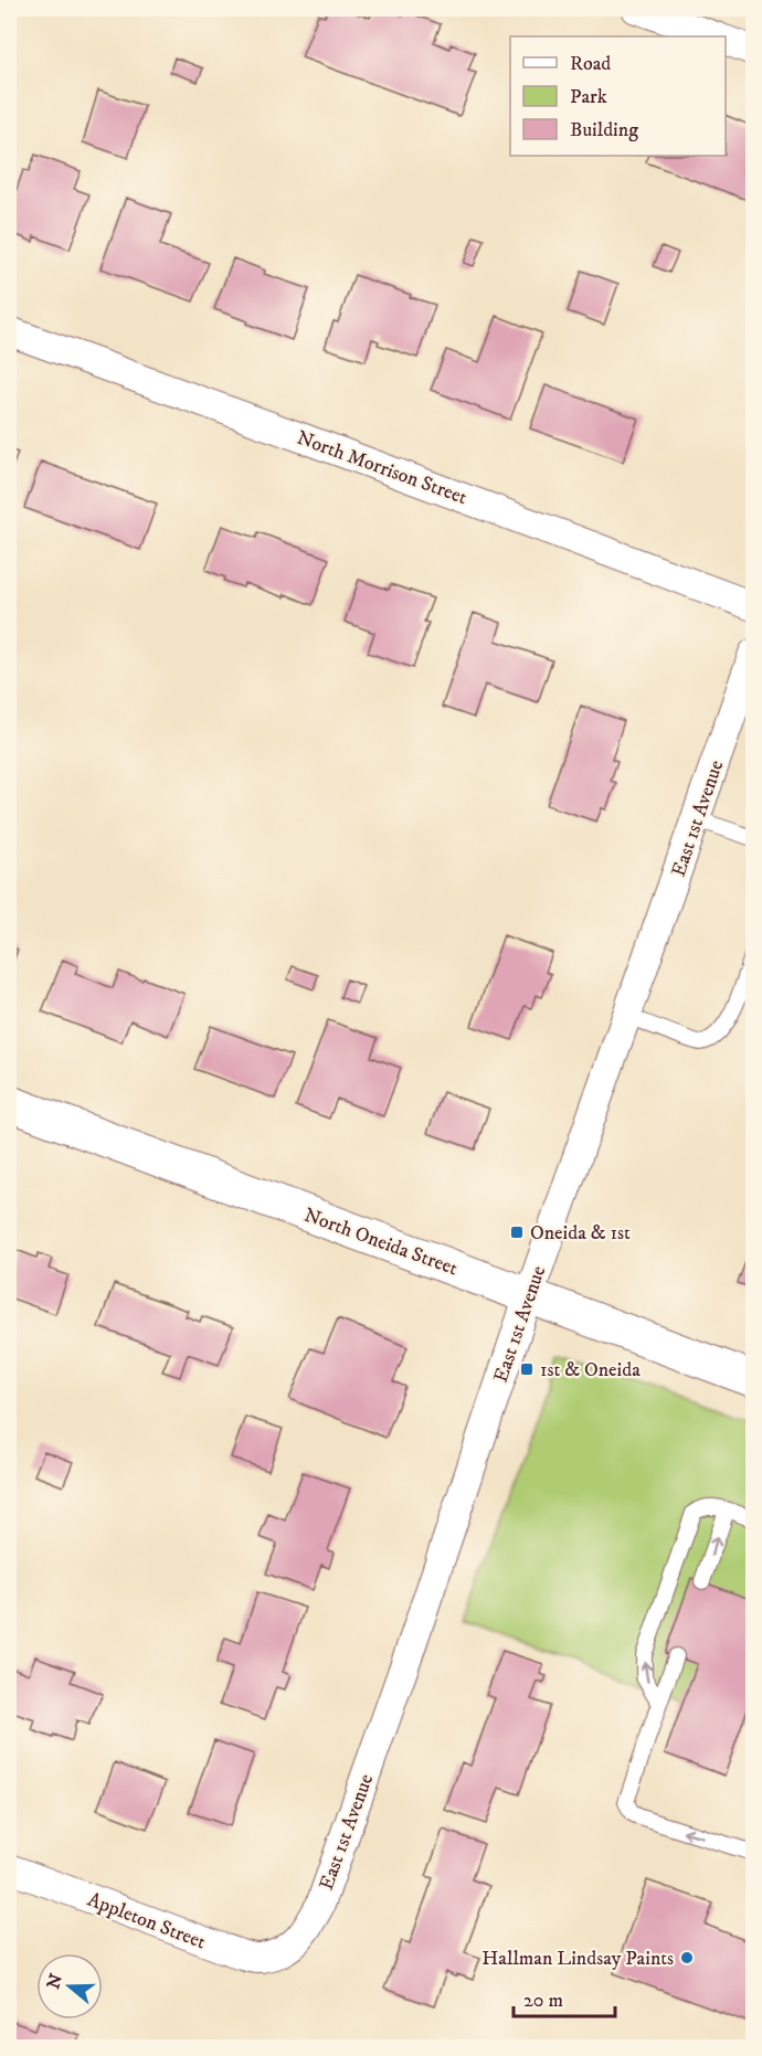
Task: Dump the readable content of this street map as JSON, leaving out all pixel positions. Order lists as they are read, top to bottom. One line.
{"streets":{"street":["North Morrison Street","East 1st Avenue","North Oneida Street","Appleton Street"]},"crossings":[["East 1st Avenue","North Oneida Street"],["East 1st Avenue","Appleton Street"]],"places":{"transit":["Oneida & 1st","1st & Oneida"],"other":["Hallman Lindsay Paints"]},"legend":["Road","Park","Building"],"scale_bar":"20 m","north":"left"}
